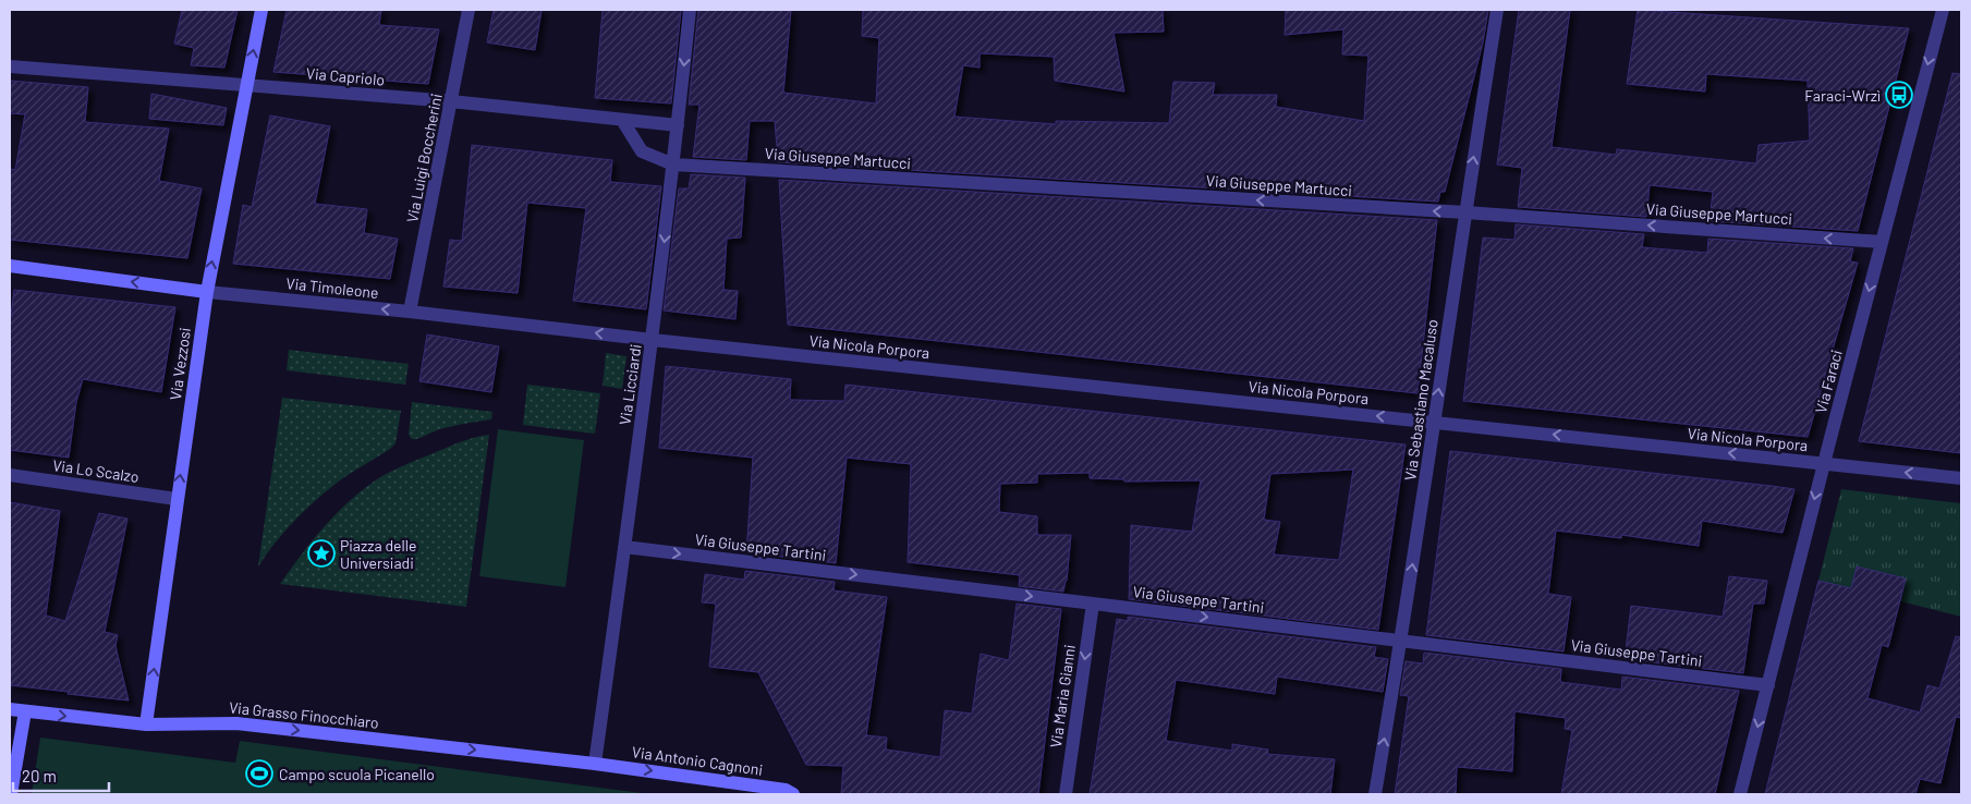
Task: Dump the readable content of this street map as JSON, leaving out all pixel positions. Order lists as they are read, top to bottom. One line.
{"streets":{"street":["Via Capriolo","Via Luigi Boccherini","Via Giuseppe Martucci","Via Timoleone","Via Nicola Porpora","Via Vezzosi","Via Faraci","Via Licciardi","Via Sebastiano Macaluso","Via Lo Scalzo","Via Giuseppe Tartini","Via Maria Gianni","Via Grasso Finocchiaro","Via Antonio Cagnoni"]},"crossings":[["Via Capriolo","Via Luigi Boccherini"],["Via Capriolo","Via Giuseppe Martucci"],["Via Capriolo","Via Vezzosi"],["Via Capriolo","Via Licciardi"],["Via Luigi Boccherini","Via Timoleone"],["Via Giuseppe Martucci","Via Faraci"],["Via Giuseppe Martucci","Via Licciardi"],["Via Giuseppe Martucci","Via Sebastiano Macaluso"],["Via Timoleone","Via Nicola Porpora"],["Via Timoleone","Via Vezzosi"],["Via Timoleone","Via Licciardi"],["Via Nicola Porpora","Via Faraci"],["Via Nicola Porpora","Via Licciardi"],["Via Nicola Porpora","Via Sebastiano Macaluso"],["Via Vezzosi","Via Lo Scalzo"],["Via Vezzosi","Via Grasso Finocchiaro"],["Via Faraci","Via Giuseppe Tartini"],["Via Licciardi","Via Giuseppe Tartini"],["Via Licciardi","Via Grasso Finocchiaro"],["Via Licciardi","Via Antonio Cagnoni"],["Via Sebastiano Macaluso","Via Giuseppe Tartini"],["Via Giuseppe Tartini","Via Maria Gianni"],["Via Grasso Finocchiaro","Via Antonio Cagnoni"]],"one_way":["Via Giuseppe Martucci","Via Timoleone","Via Nicola Porpora","Via Vezzosi","Via Faraci","Via Licciardi","Via Sebastiano Macaluso","Via Giuseppe Tartini","Via Maria Gianni","Via Grasso Finocchiaro","Via Antonio Cagnoni"],"places":{"bus stop":["Faraci-Wrzì"],"place":["Piazza delle Universiadi"],"sports":["Campo scuola Picanello"]},"scale_bar":"20 m"}
